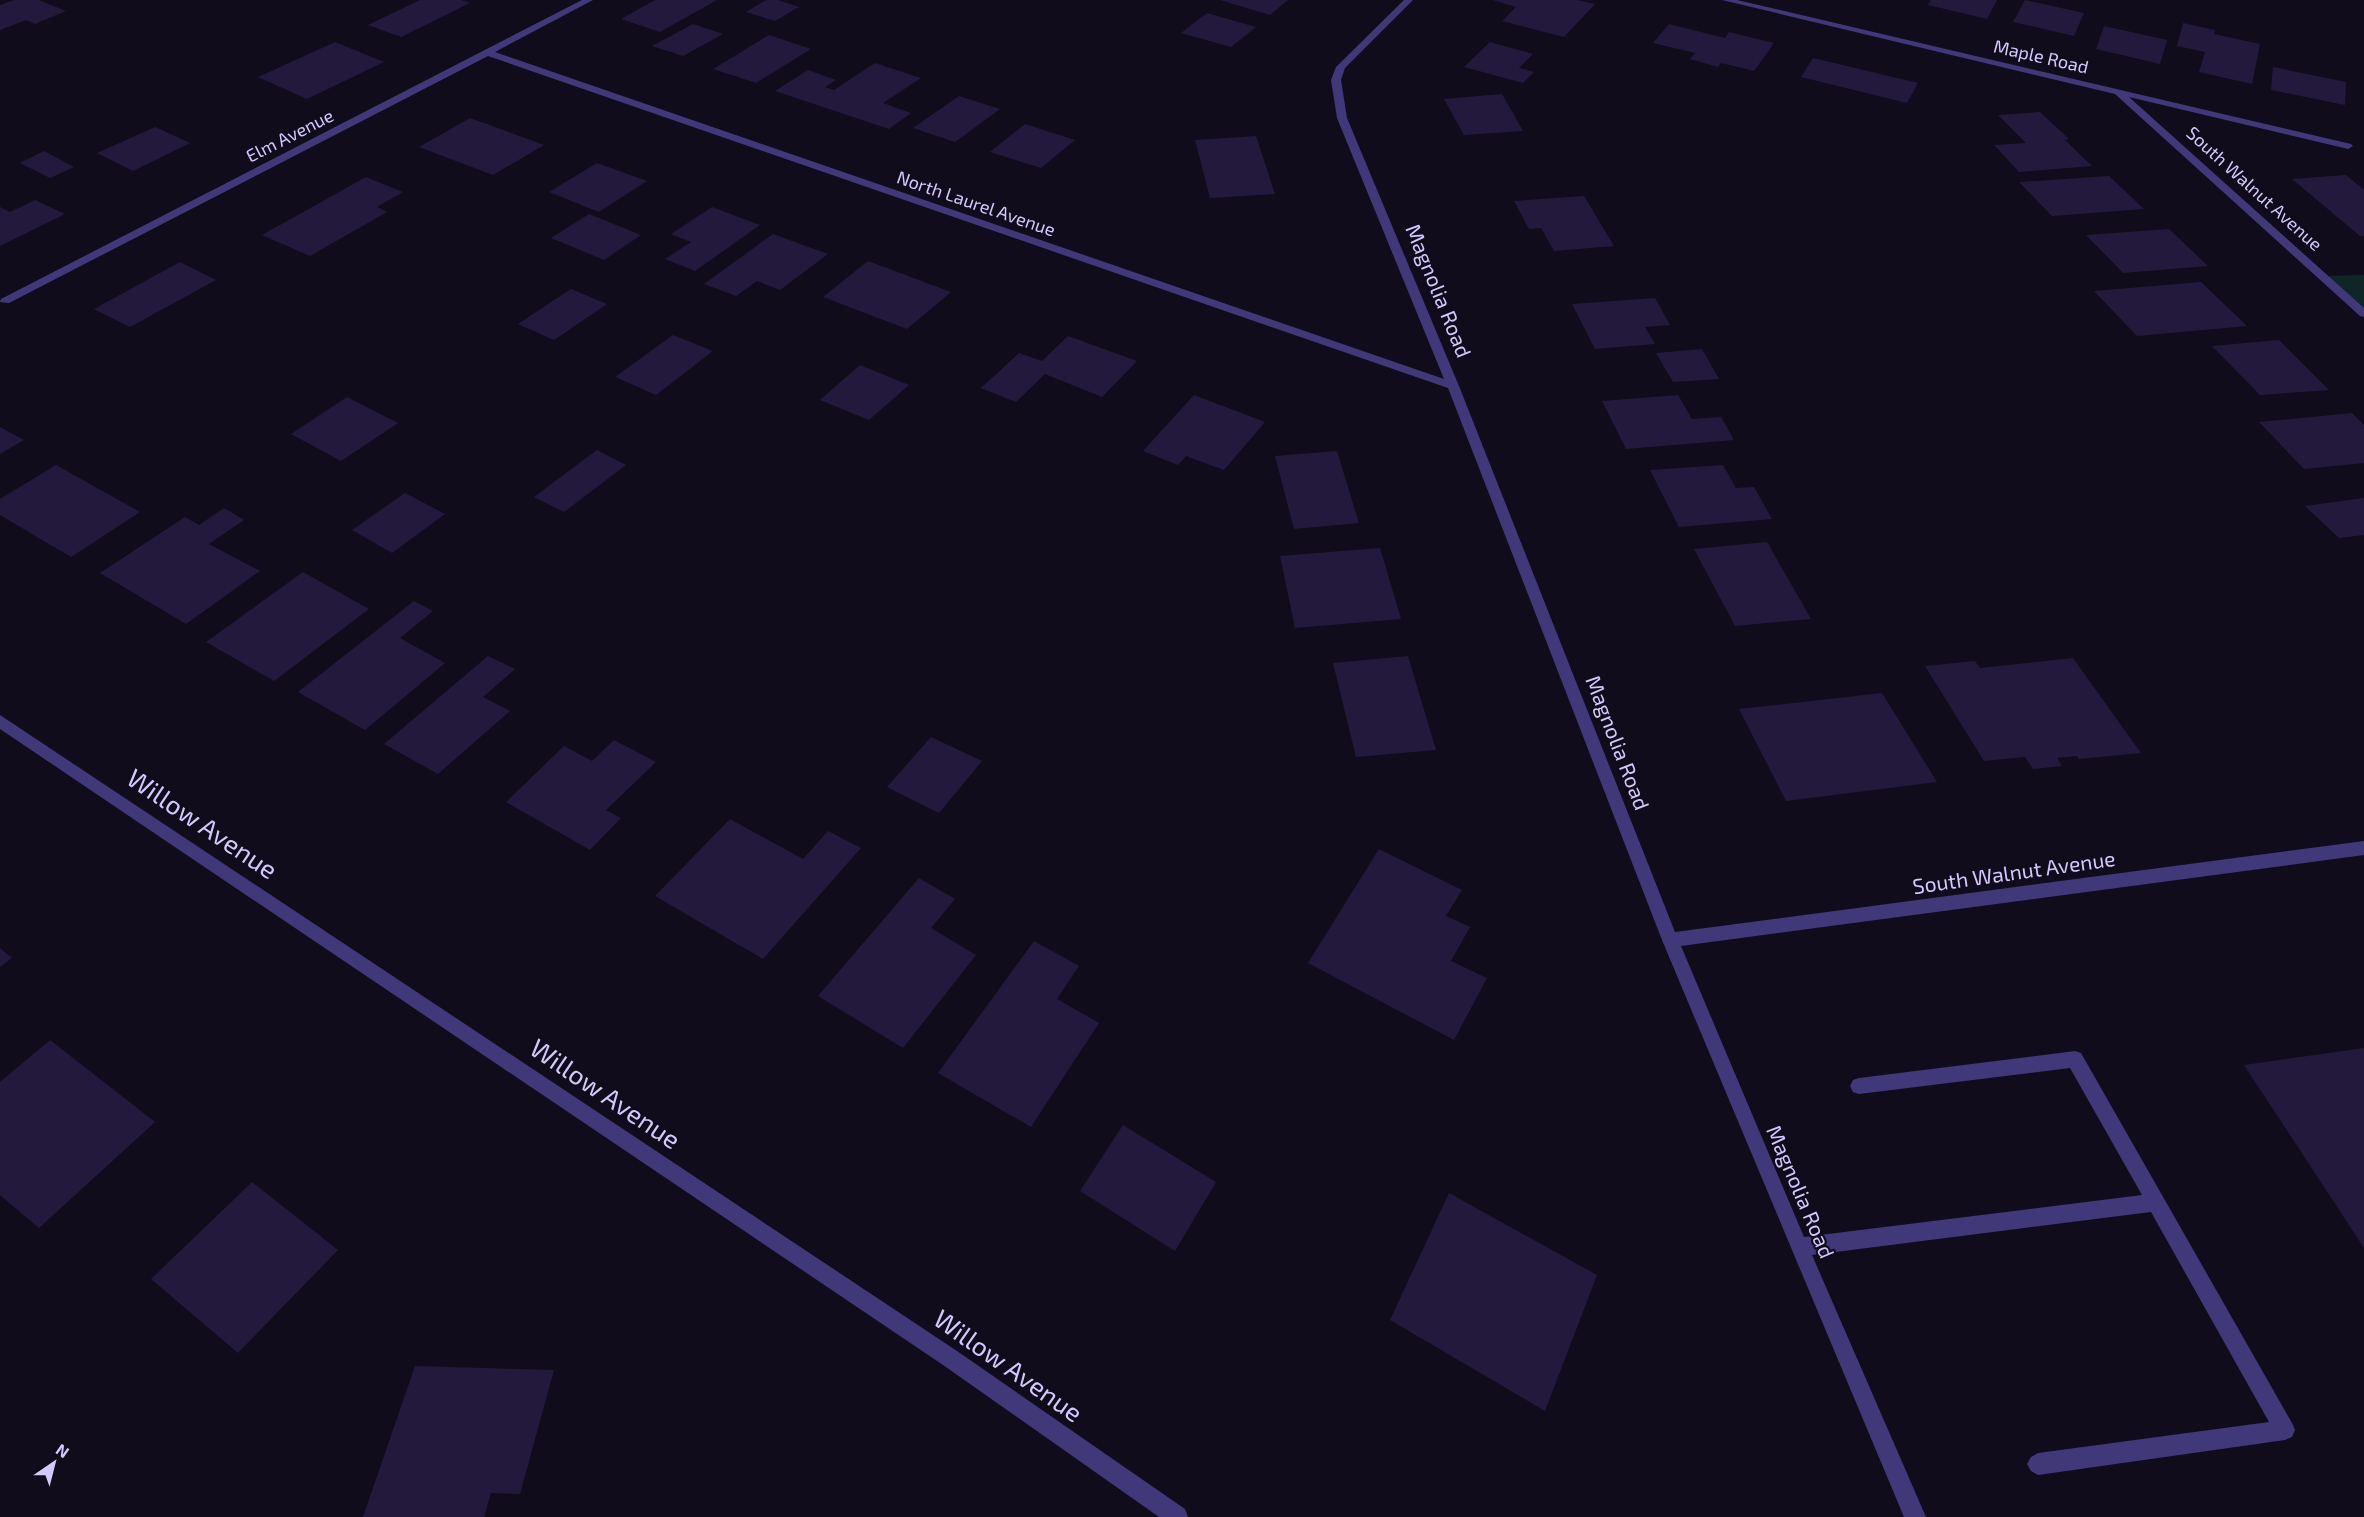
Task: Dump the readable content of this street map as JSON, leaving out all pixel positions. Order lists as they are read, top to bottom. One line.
{"streets":{"street":["Maple Road","Elm Avenue","South Walnut Avenue","North Laurel Avenue","Magnolia Road","Willow Avenue"]},"crossings":[["Maple Road","South Walnut Avenue"],["Elm Avenue","North Laurel Avenue"],["South Walnut Avenue","Magnolia Road"],["North Laurel Avenue","Magnolia Road"]],"north":"top right"}
